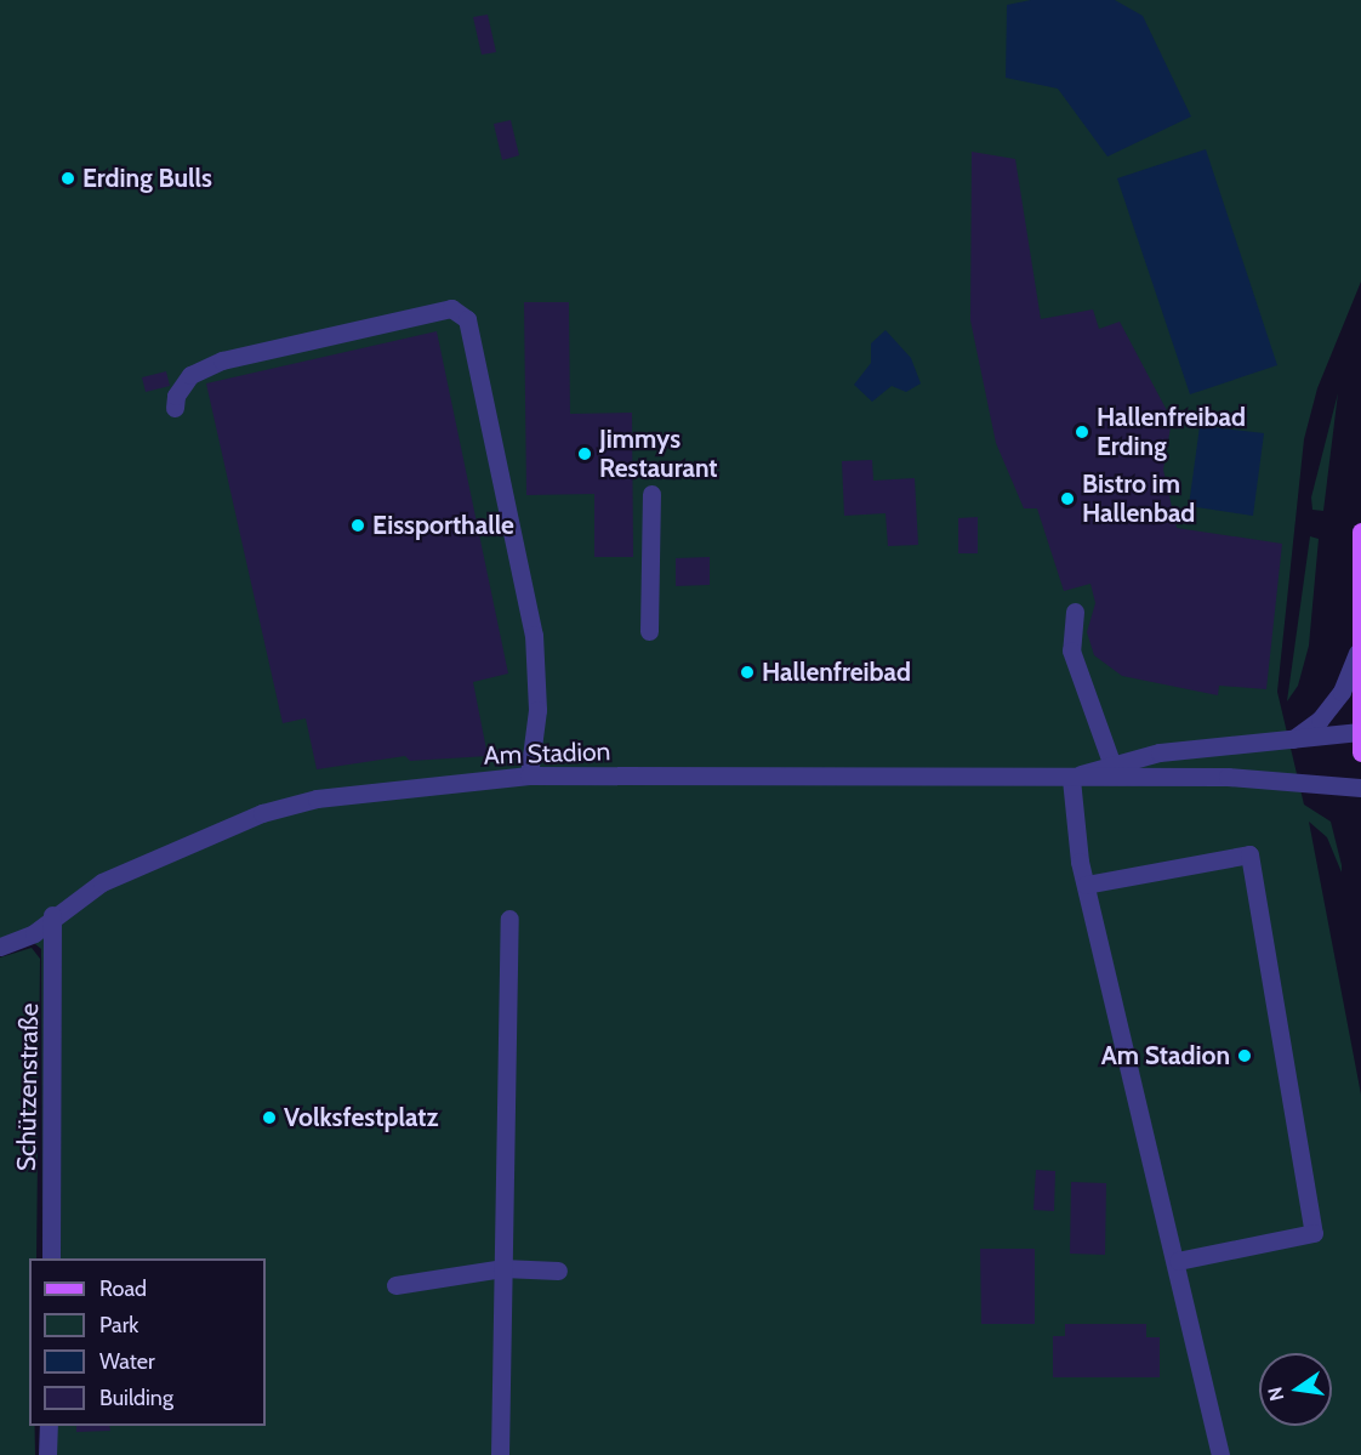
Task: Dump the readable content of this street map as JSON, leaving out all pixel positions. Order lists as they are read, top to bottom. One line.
{"streets":{"street":["Am Stadion","Schützenstraße"]},"crossings":[["Am Stadion","Schützenstraße"]],"places":["Erding Bulls","Hallenfreibad Erding","Jimmys Restaurant","Bistro im Hallenbad","Eissporthalle","Hallenfreibad","Am Stadion","Volksfestplatz"],"legend":["Road","Park","Water","Building"],"north":"left"}
